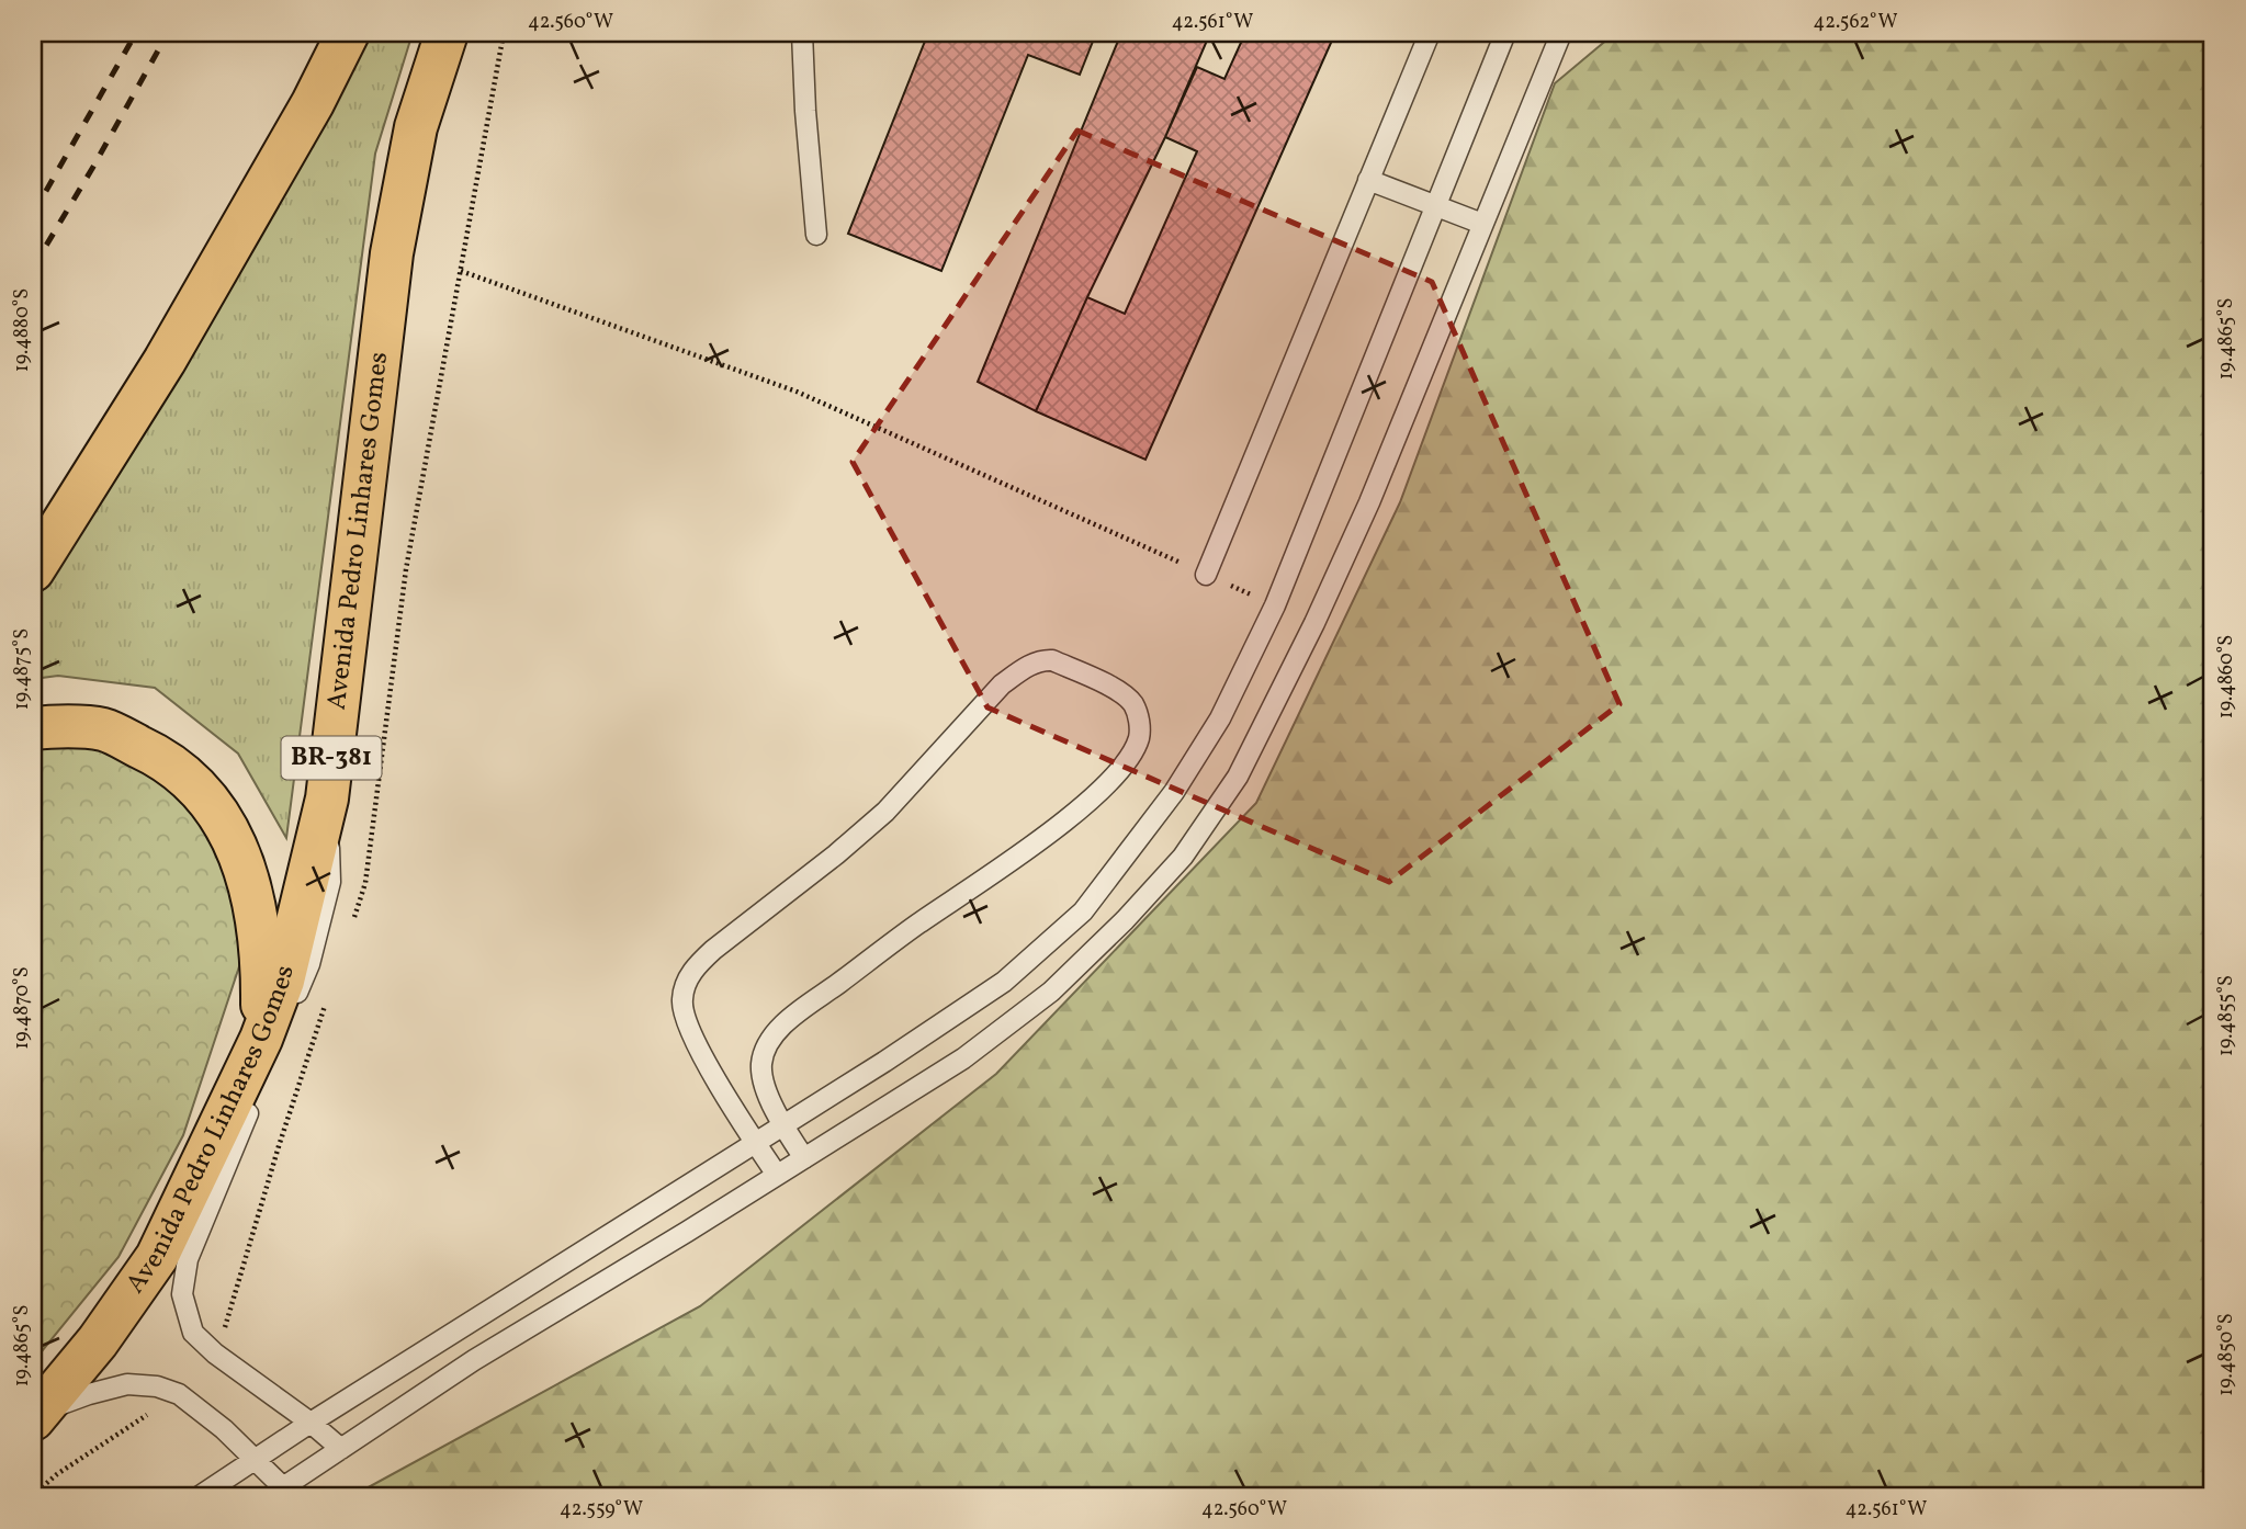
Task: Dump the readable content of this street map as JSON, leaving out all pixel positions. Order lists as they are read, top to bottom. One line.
{"streets":{"highway":["Avenida Pedro Linhares Gomes","BR-381"]},"coordinates":["42.560°W","42.561°W","42.562°W","19.4880°S","19.4865°S","19.4875°S","19.4860°S","19.4870°S","19.4855°S","19.4850°S","42.559°W"]}
